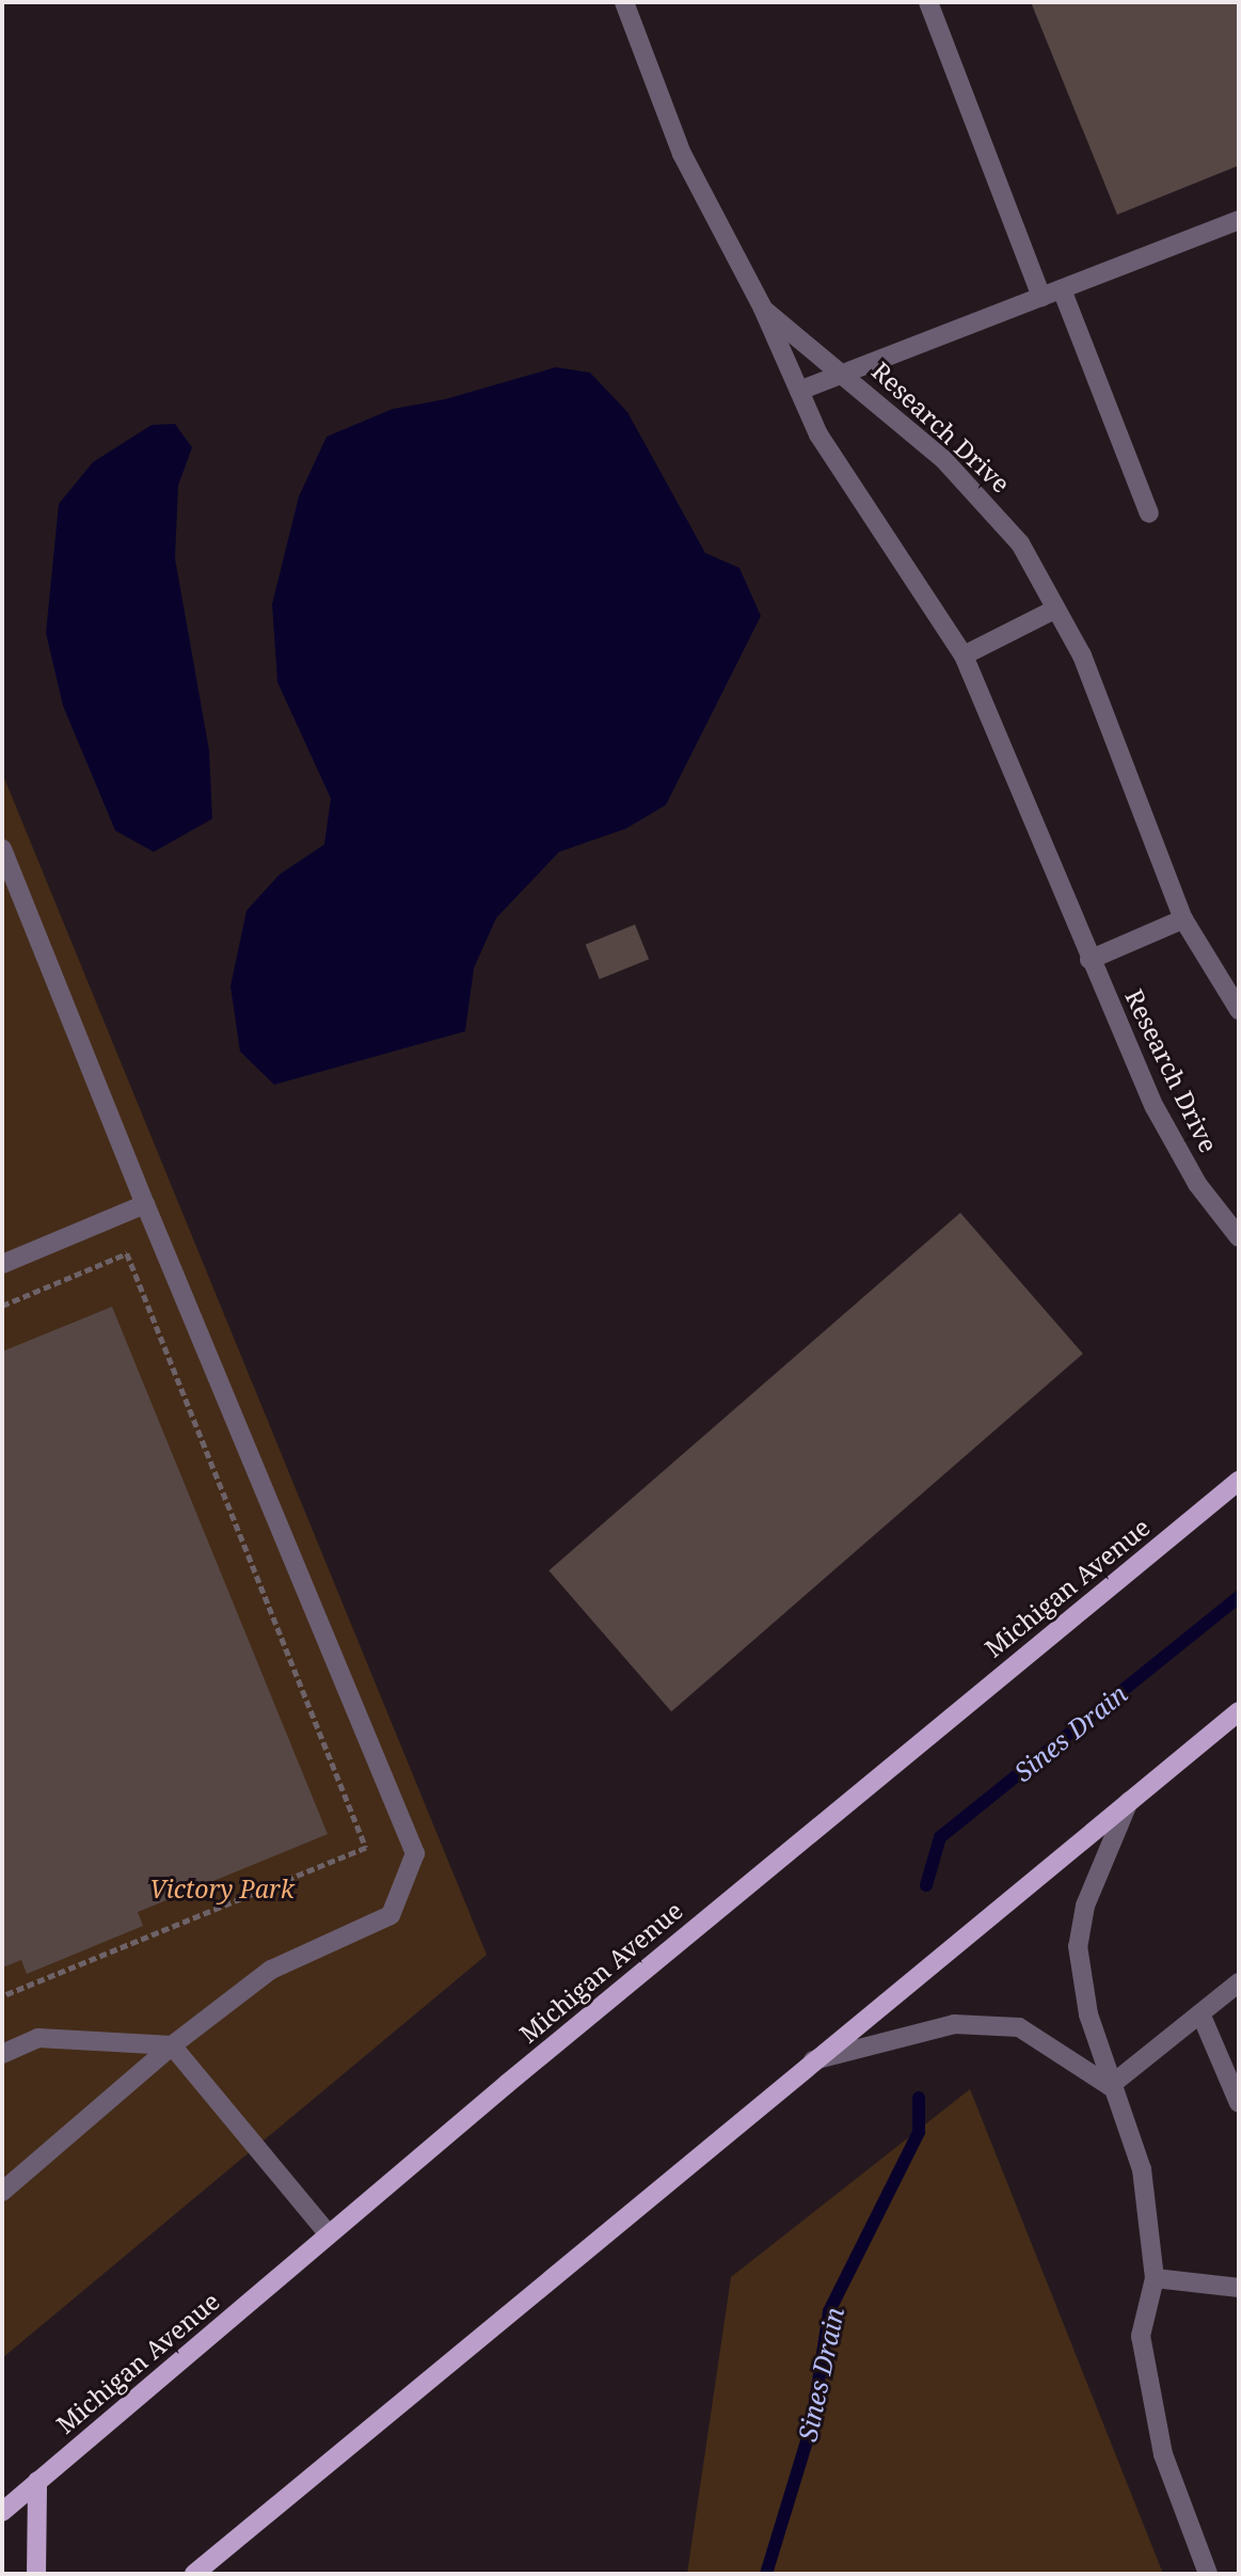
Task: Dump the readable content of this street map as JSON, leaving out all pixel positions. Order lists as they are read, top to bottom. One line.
{"streets":{"main road":["Michigan Avenue"],"street":["Research Drive"]},"water":["Sines Drain"],"parks":["Victory Park"]}
